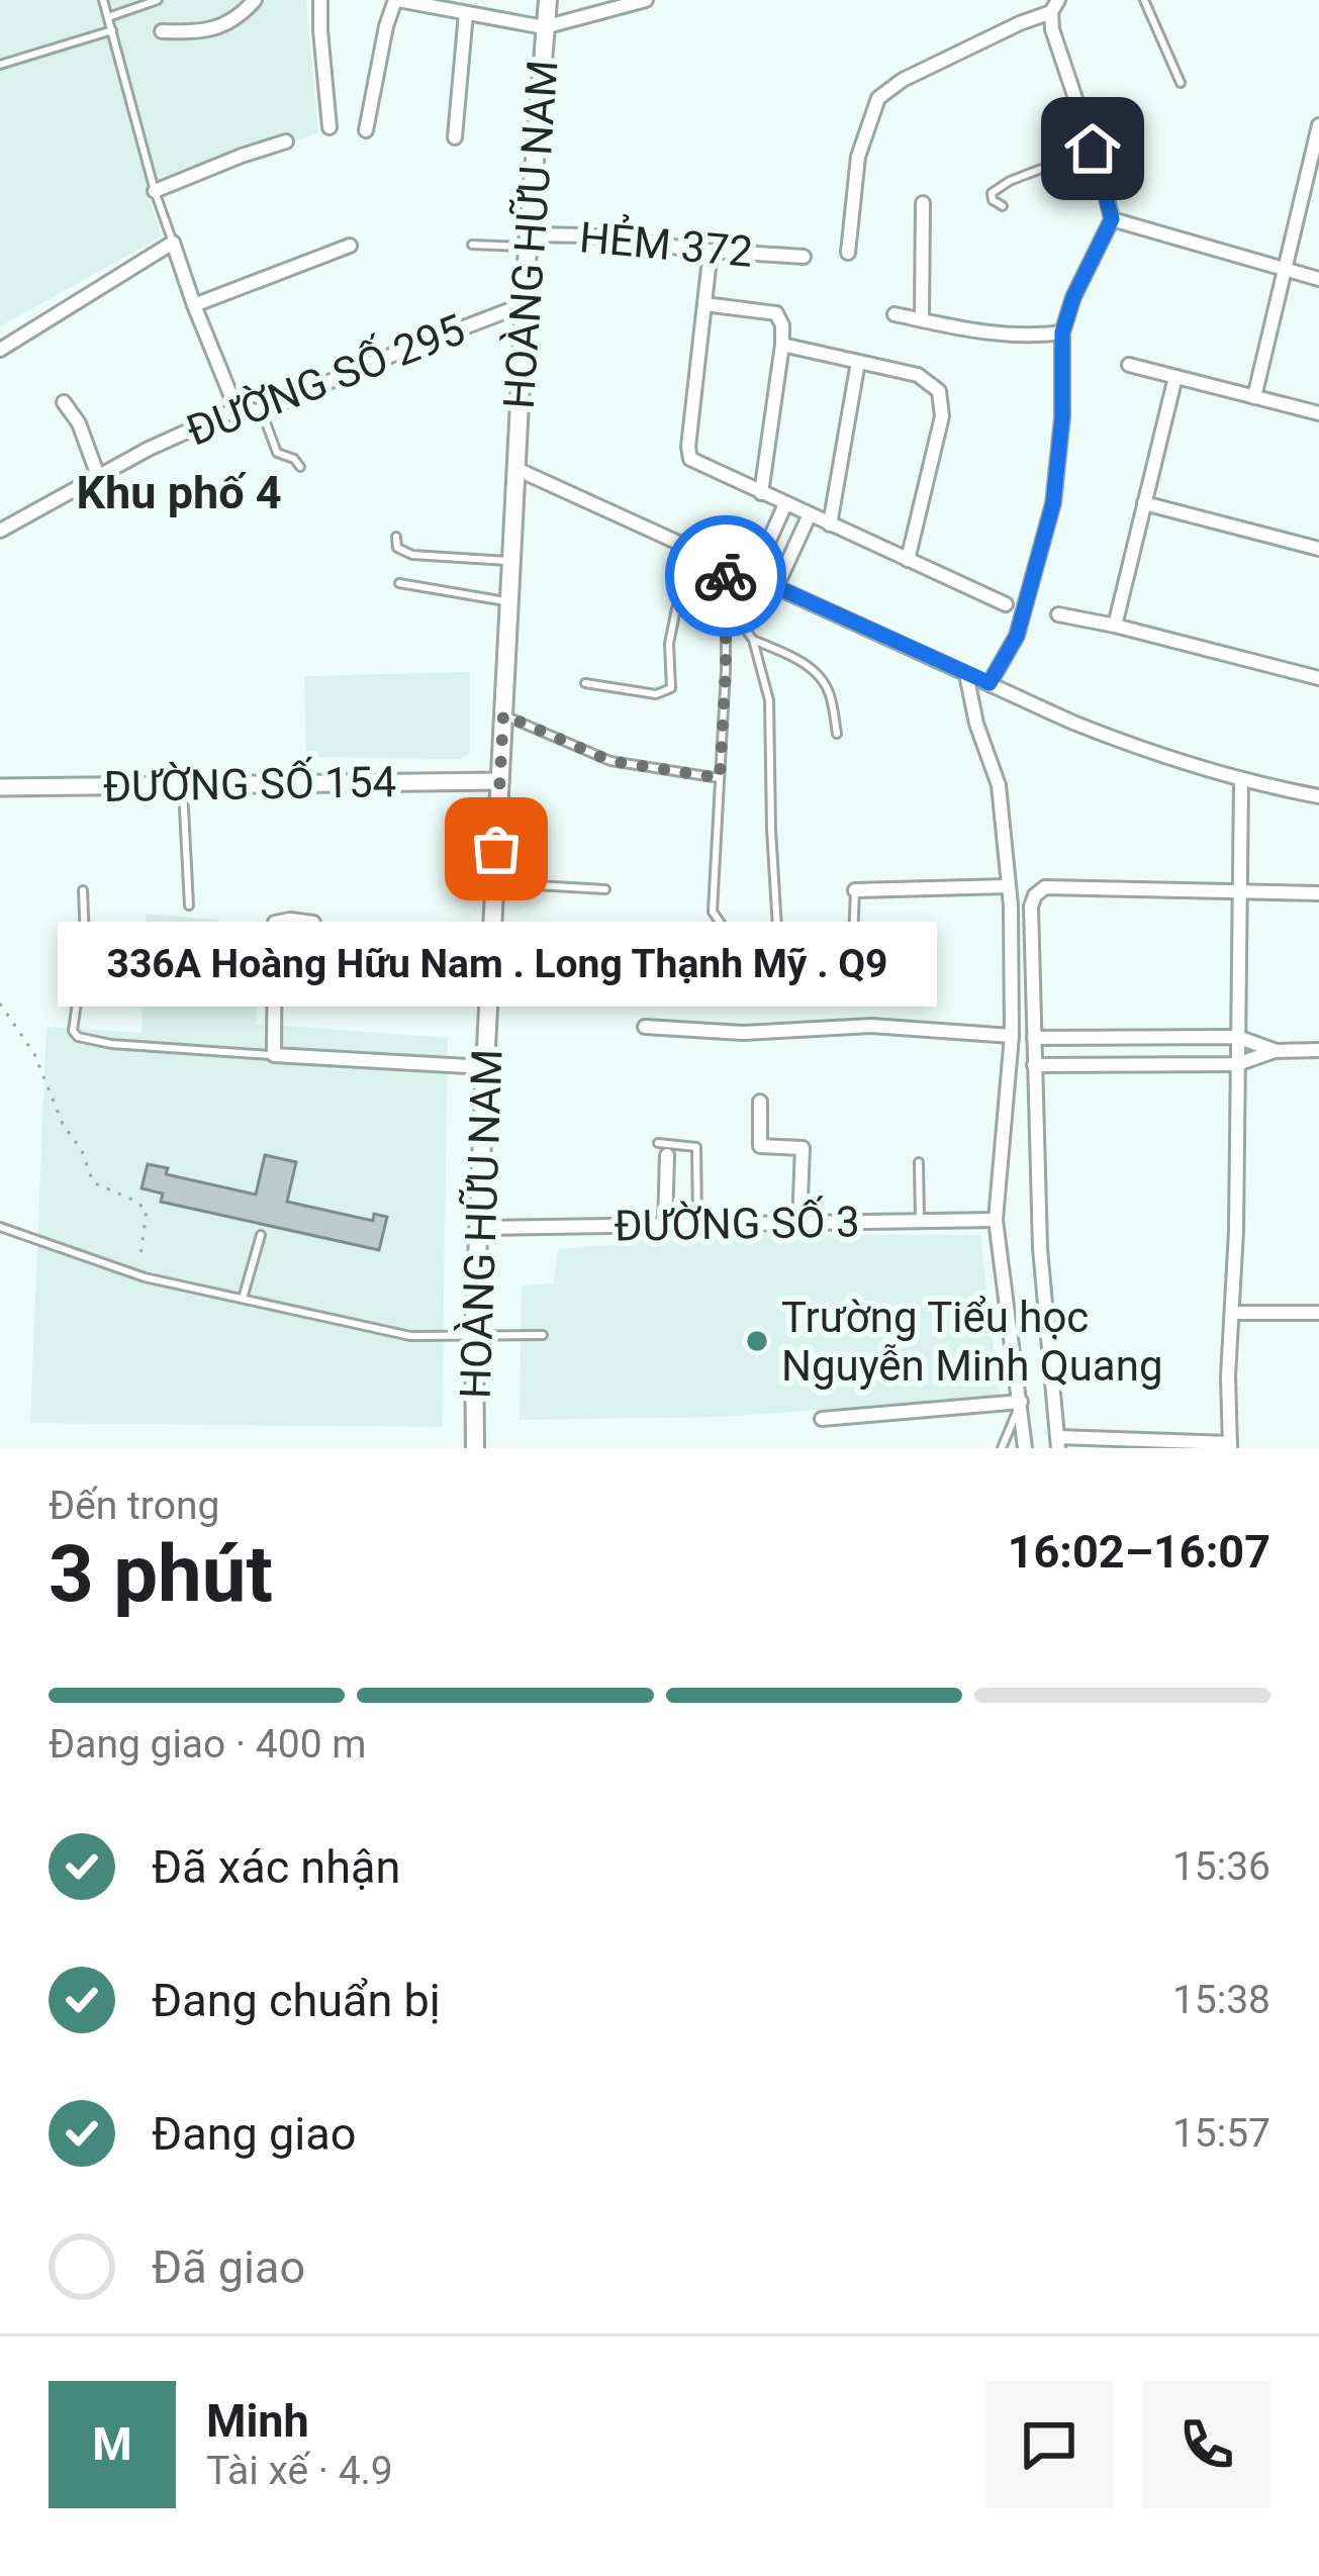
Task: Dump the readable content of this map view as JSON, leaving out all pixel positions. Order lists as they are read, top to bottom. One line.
{"streets":{"main road":["HOÀNG HỮU NAM"],"street":["HẺM 372","ĐƯỜNG SỐ 295","ĐƯỜNG SỐ 154","ĐƯỜNG SỐ 3"]},"crossings":[["HOÀNG HỮU NAM","HẺM 372"],["HOÀNG HỮU NAM","ĐƯỜNG SỐ 295"],["HOÀNG HỮU NAM","ĐƯỜNG SỐ 154"],["HOÀNG HỮU NAM","ĐƯỜNG SỐ 3"]],"districts":["Khu phố 4"],"places":["336A Hoàng Hữu Nam . Long Thạnh Mỹ . Q9","Trường Tiểu học Nguyễn Minh Quang"],"page":{"bubble":"336A Hoàng Hữu Nam . Long Thạnh Mỹ . Q9","heading":["3 phút","Đến trong","16:02–16:07"],"panel":["Minh","Tài xế · 4.9"],"bar":"Đang giao · 400 m","list":[["Đã xác nhận","15:36"],["Đang chuẩn bị","15:38"],["Đang giao","15:57"],"Đã giao"],"round":"M"}}
